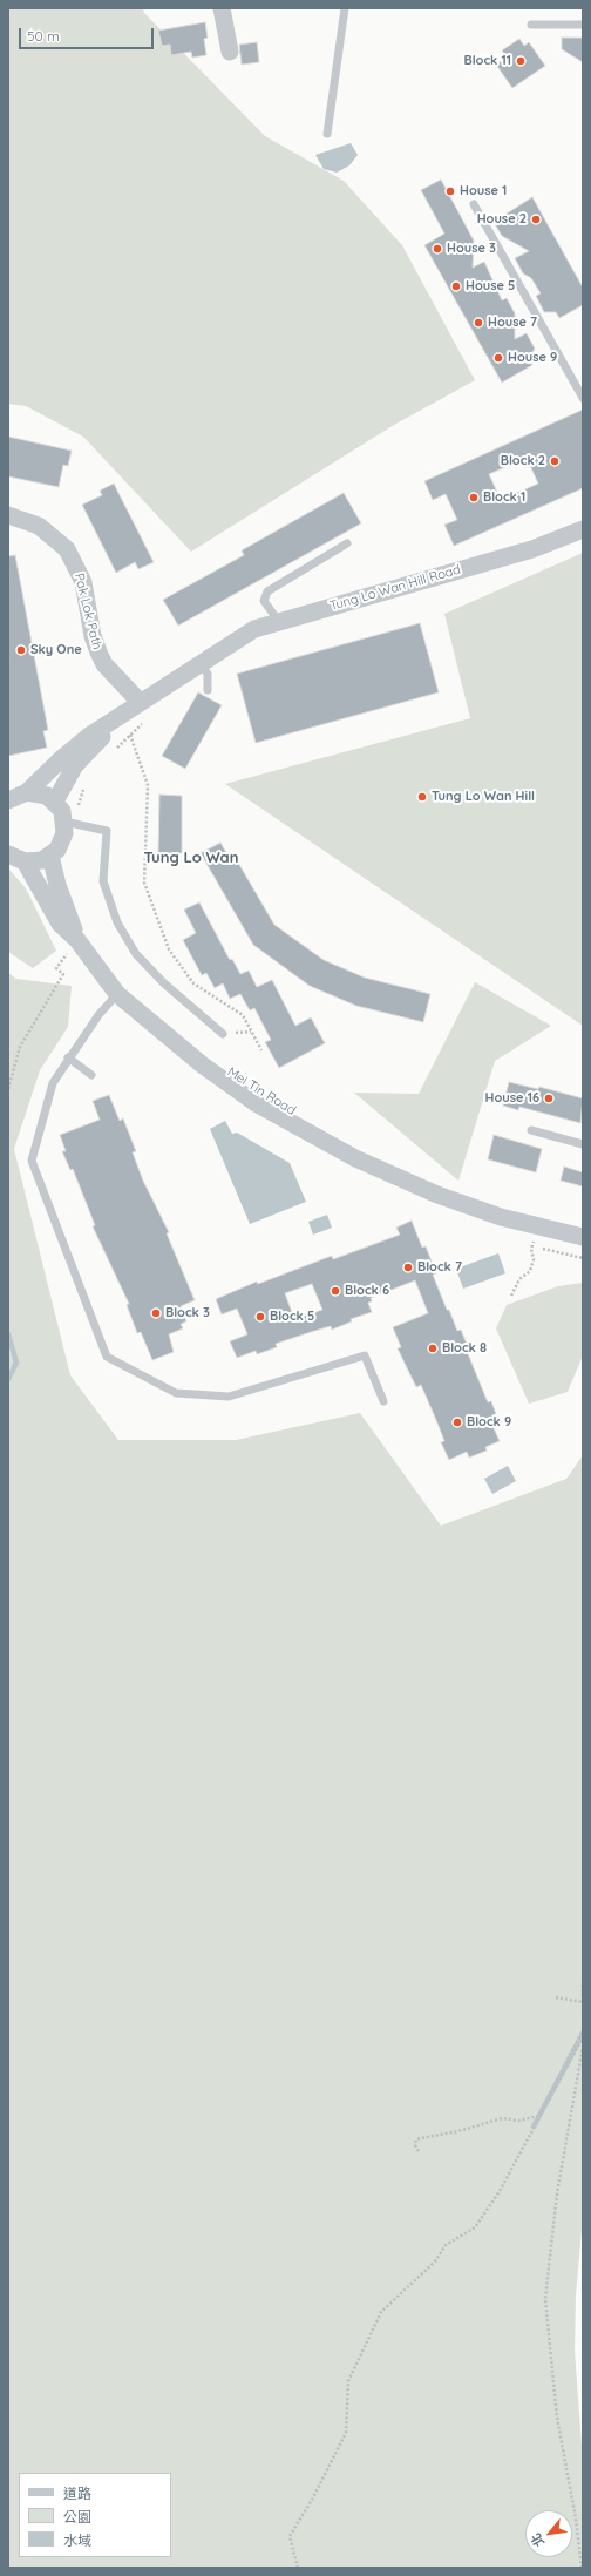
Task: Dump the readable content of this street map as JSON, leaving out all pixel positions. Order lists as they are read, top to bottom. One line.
{"streets":{"street":["Tung Lo Wan Hill Road","Pak Lok Path","Mei Tin Road"]},"crossings":[["Tung Lo Wan Hill Road","Pak Lok Path"]],"districts":["Tung Lo Wan"],"places":["Block 11","House 1","House 2","House 3","House 5","House 7","House 9","Block 2","Block 1","Sky One","Tung Lo Wan Hill","House 16","Block 7","Block 6","Block 3","Block 5","Block 8","Block 9"],"legend":["道路","公園","水域"],"scale_bar":"50 m","north":"bottom left"}
